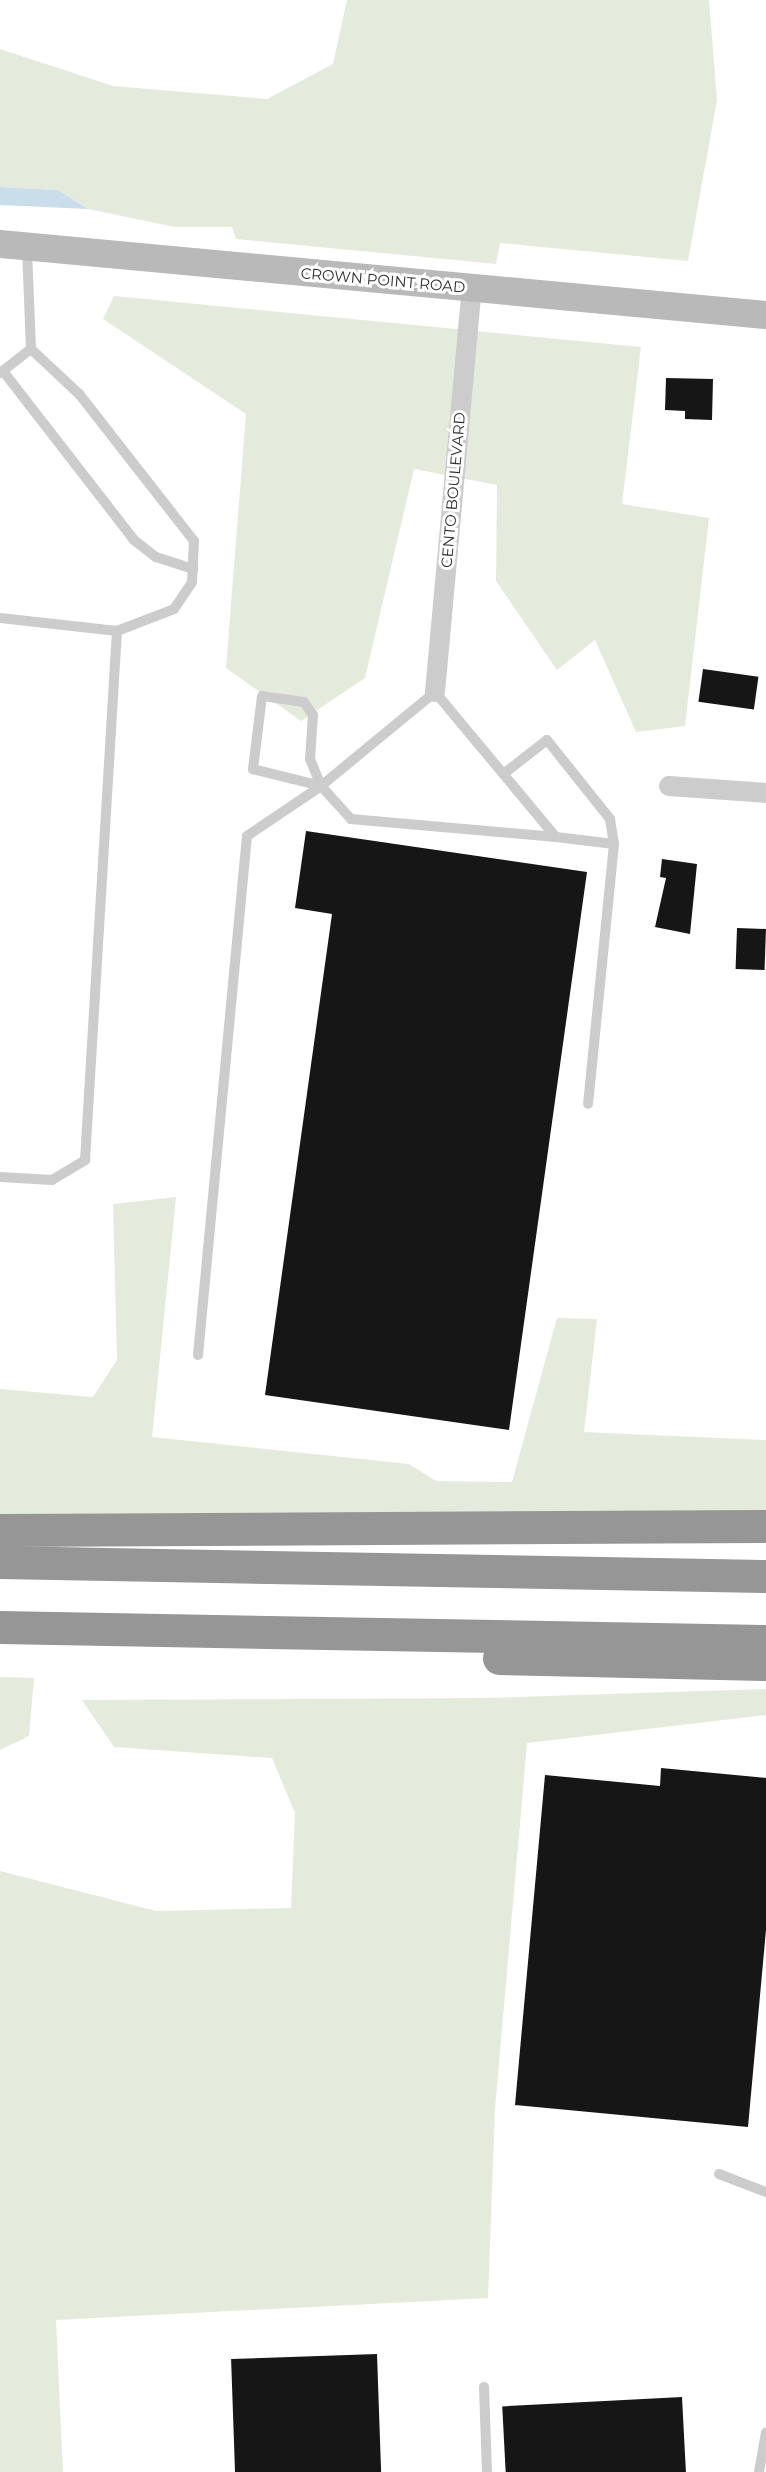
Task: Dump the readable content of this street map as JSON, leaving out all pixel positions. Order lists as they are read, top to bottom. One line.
{"streets":{"main road":["CROWN POINT ROAD"],"street":["CENTO BOULEVARD"]},"crossings":[["CROWN POINT ROAD","CENTO BOULEVARD"]]}
